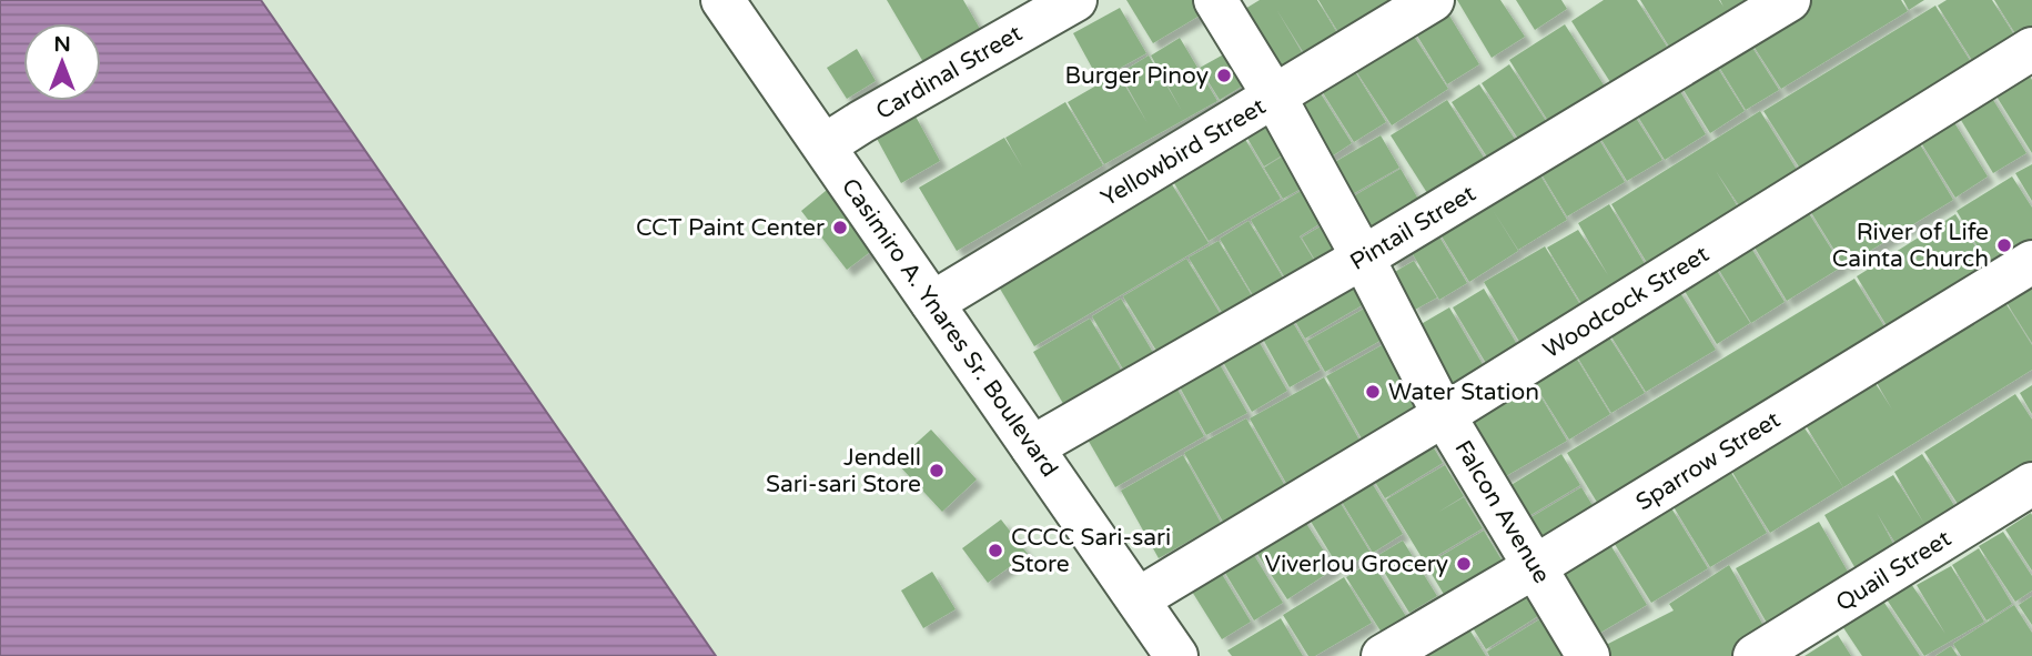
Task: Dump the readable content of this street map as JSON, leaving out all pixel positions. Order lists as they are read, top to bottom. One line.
{"streets":{"street":["Cardinal Street","Yellowbird Street","Pintail Street","Woodcock Street","Casimiro A. Ynares Sr. Boulevard","Sparrow Street","Falcon Avenue","Quail Street"]},"crossings":[["Cardinal Street","Casimiro A. Ynares Sr. Boulevard"],["Yellowbird Street","Casimiro A. Ynares Sr. Boulevard"],["Yellowbird Street","Falcon Avenue"],["Pintail Street","Casimiro A. Ynares Sr. Boulevard"],["Pintail Street","Falcon Avenue"],["Woodcock Street","Casimiro A. Ynares Sr. Boulevard"],["Woodcock Street","Falcon Avenue"],["Sparrow Street","Falcon Avenue"]],"places":["Burger Pinoy","CCT Paint Center","River of Life Cainta Church","Water Station","Jendell Sari-sari Store","CCCC Sari-sari Store","Viverlou Grocery"],"north":"top"}
